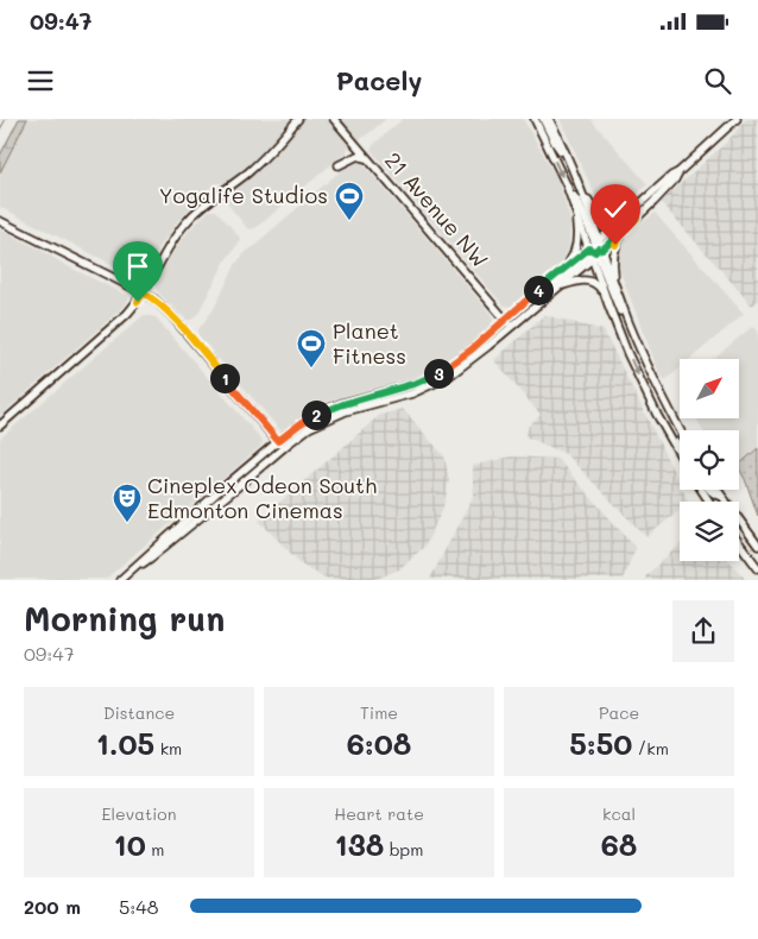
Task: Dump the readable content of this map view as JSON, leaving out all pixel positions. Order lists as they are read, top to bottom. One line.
{"streets":{"main road":["21 Avenue NW"]},"places":{"sports":["Yogalife Studios","Planet Fitness"],"theatre":["Cineplex Odeon South Edmonton Cinemas"]},"north":"top right","page":{"status":"09:47","header":"Pacely","pins":["4","3","1","2"],"heading":["Morning run","09:47"],"stats":[["Distance","1.05 km"],["Time","6:08"],["Pace","5:50 /km"],["Elevation","10 m"],["Heart rate","138 bpm"],["kcal","68"]],"list":[{"name":"200 m","note":"5:48"}]}}
